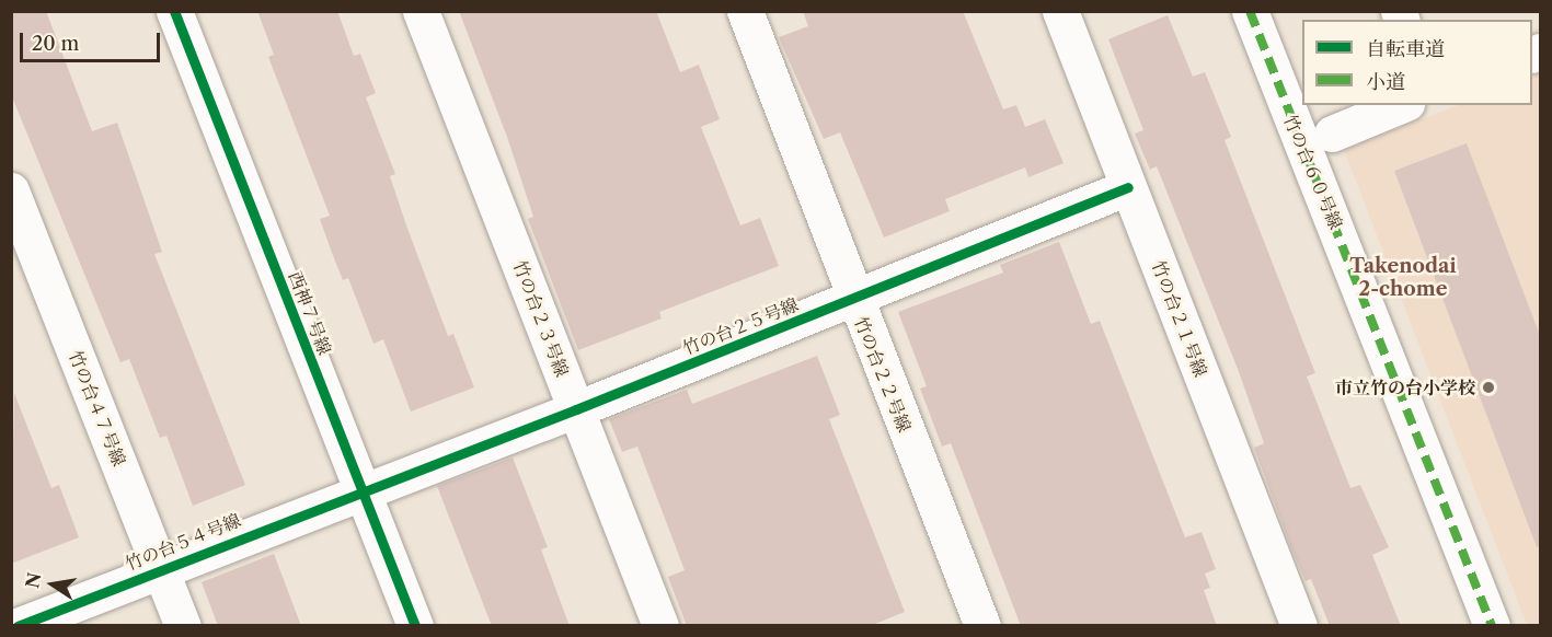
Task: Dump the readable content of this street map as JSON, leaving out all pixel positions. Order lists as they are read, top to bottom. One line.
{"streets":{"street":["竹の台６０号線","西神７号線","竹の台２３号線","竹の台２１号線","竹の台２５号線","竹の台２２号線","竹の台４７号線","竹の台５４号線"]},"crossings":[["西神７号線","竹の台２５号線"],["西神７号線","竹の台５４号線"],["竹の台２３号線","竹の台２５号線"],["竹の台２１号線","竹の台２５号線"],["竹の台２５号線","竹の台２２号線"],["竹の台２５号線","竹の台５４号線"],["竹の台４７号線","竹の台５４号線"]],"districts":["Takenodai 2-chome"],"places":["市立竹の台小学校"],"legend":["自転車道","小道"],"scale_bar":"20 m","north":"left"}
